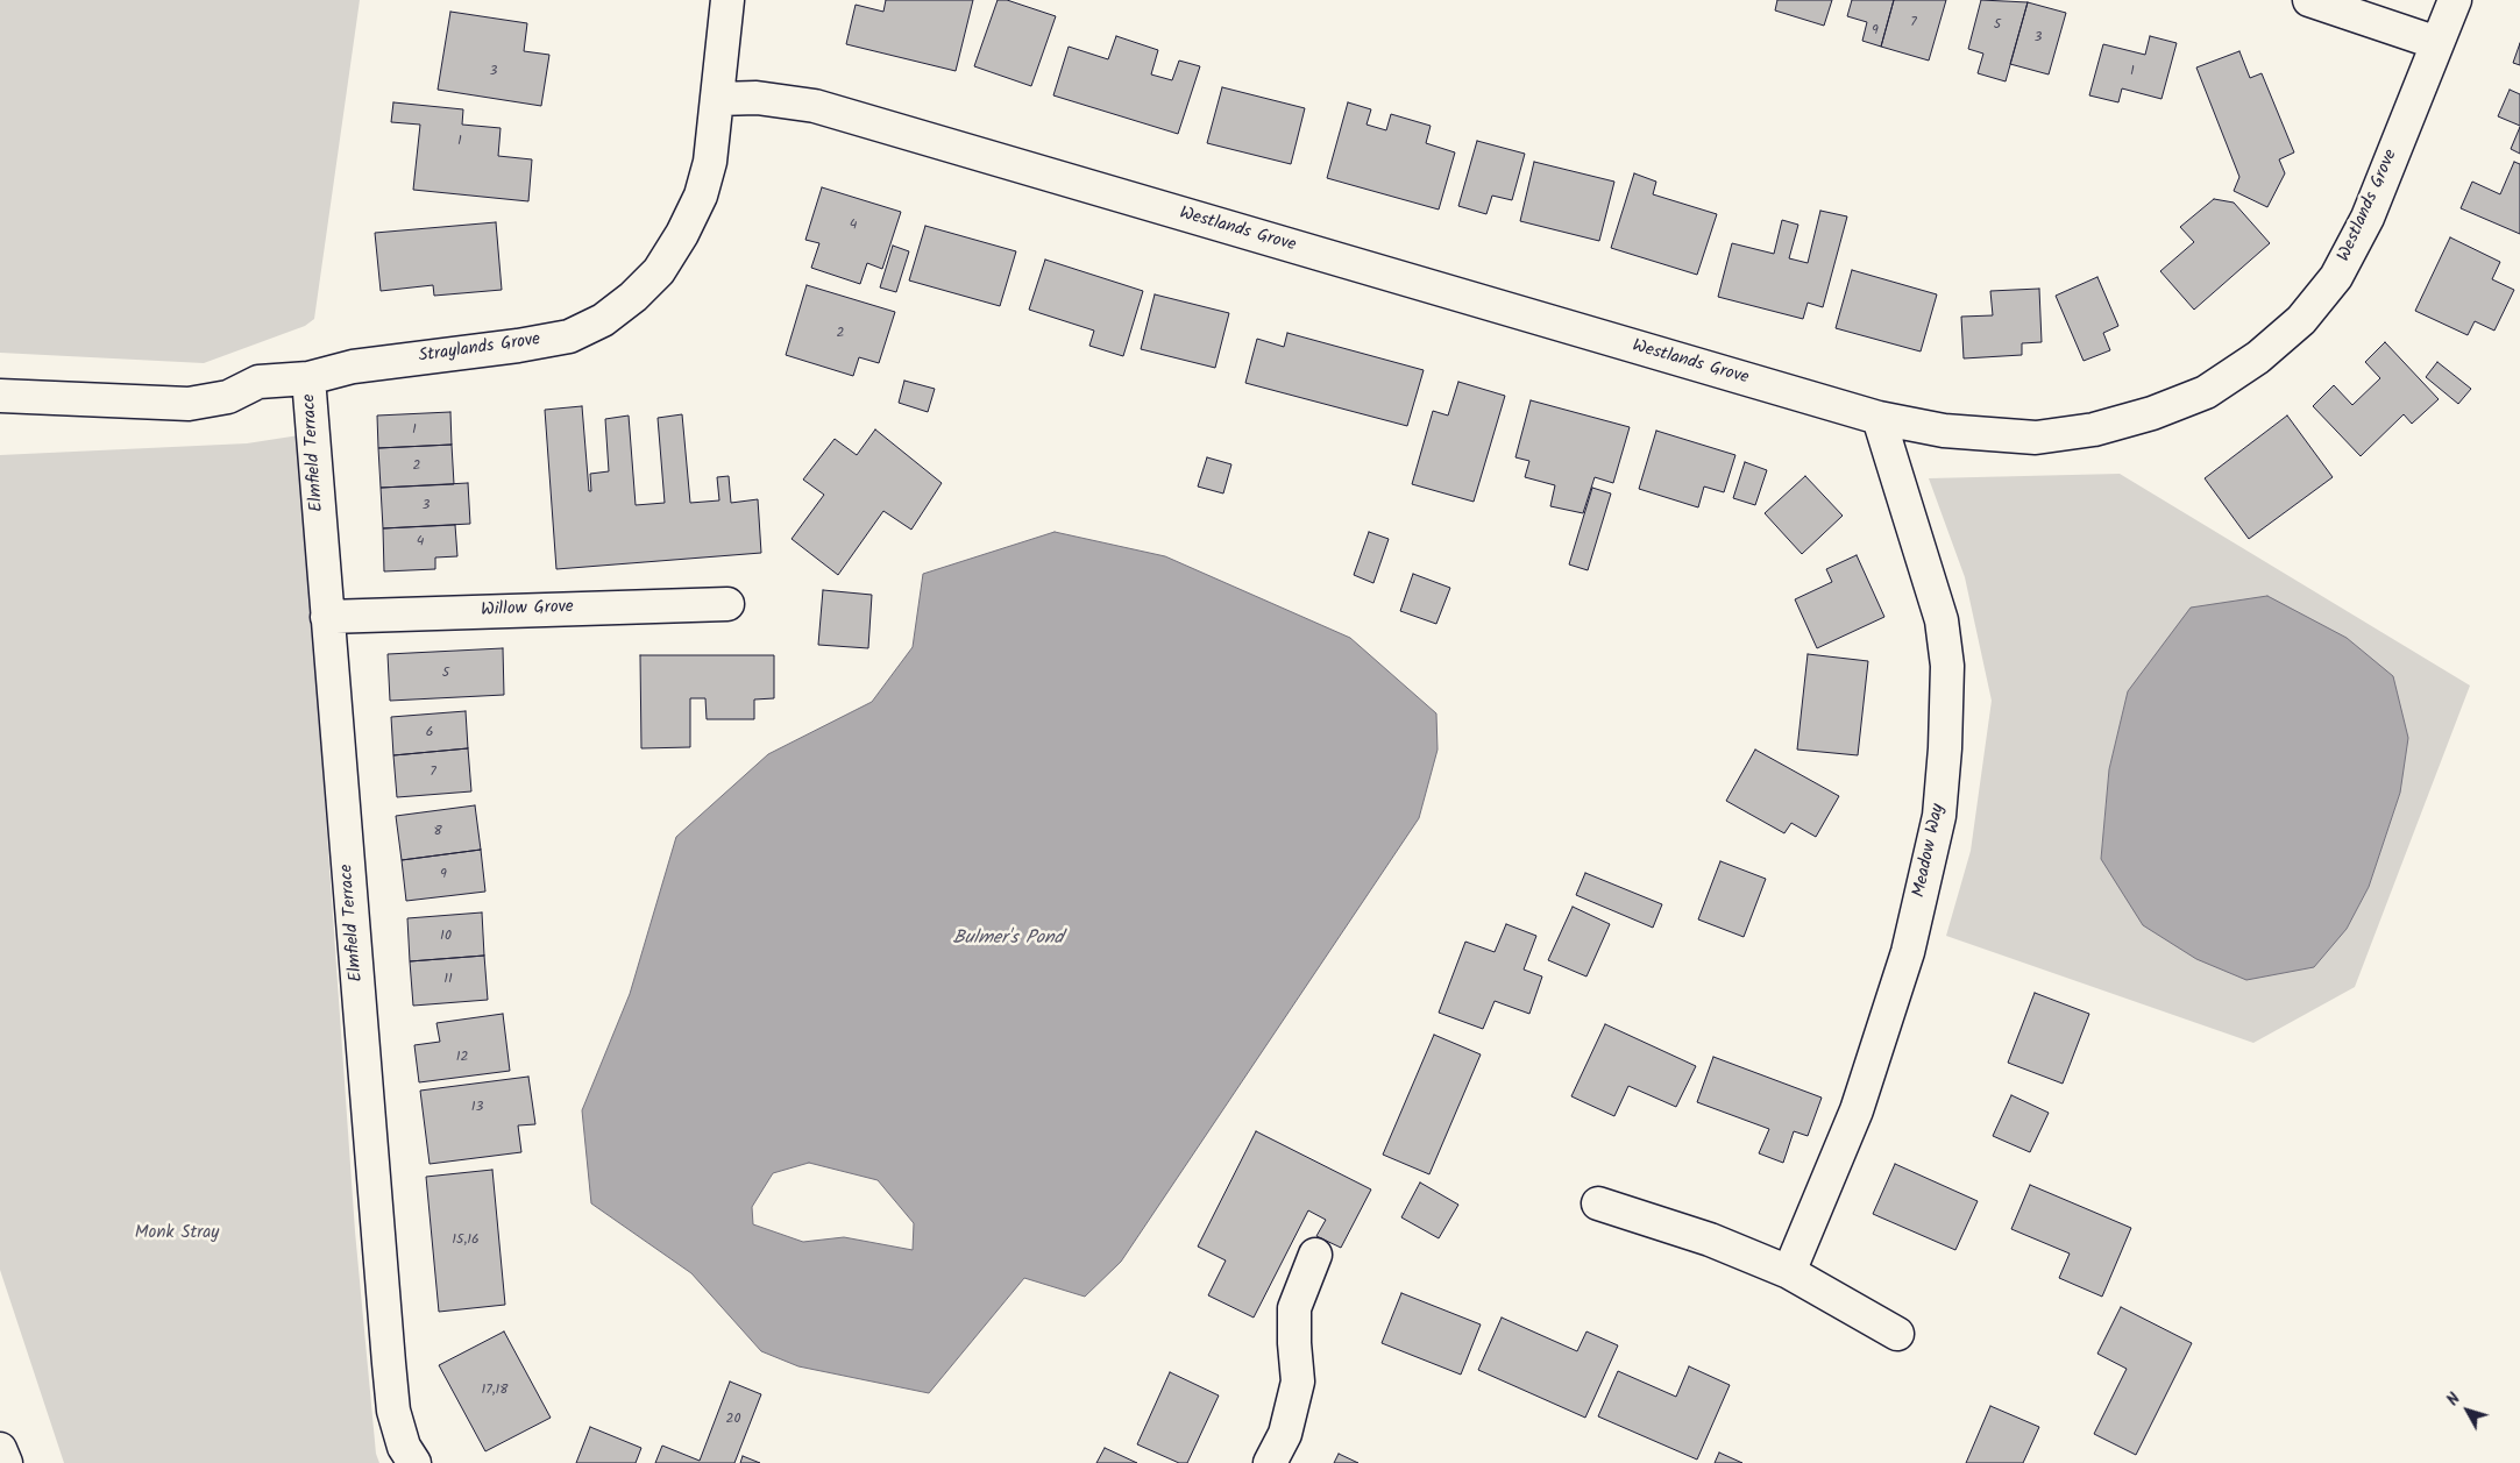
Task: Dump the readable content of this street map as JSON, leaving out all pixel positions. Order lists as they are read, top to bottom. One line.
{"streets":{"street":["Westlands Grove","Straylands Grove","Elmfield Terrace","Willow Grove","Meadow Way"]},"crossings":[["Westlands Grove","Straylands Grove"],["Westlands Grove","Meadow Way"],["Straylands Grove","Elmfield Terrace"],["Elmfield Terrace","Willow Grove"]],"water":["Bulmer's Pond"],"parks":["Monk Stray"],"house_numbers":["7","5","9","3","3","1","1","4","2","1","2","3","4","5","6","7","8","9","10","11","12","13","15,16","17,18","20"],"north":"top left"}
